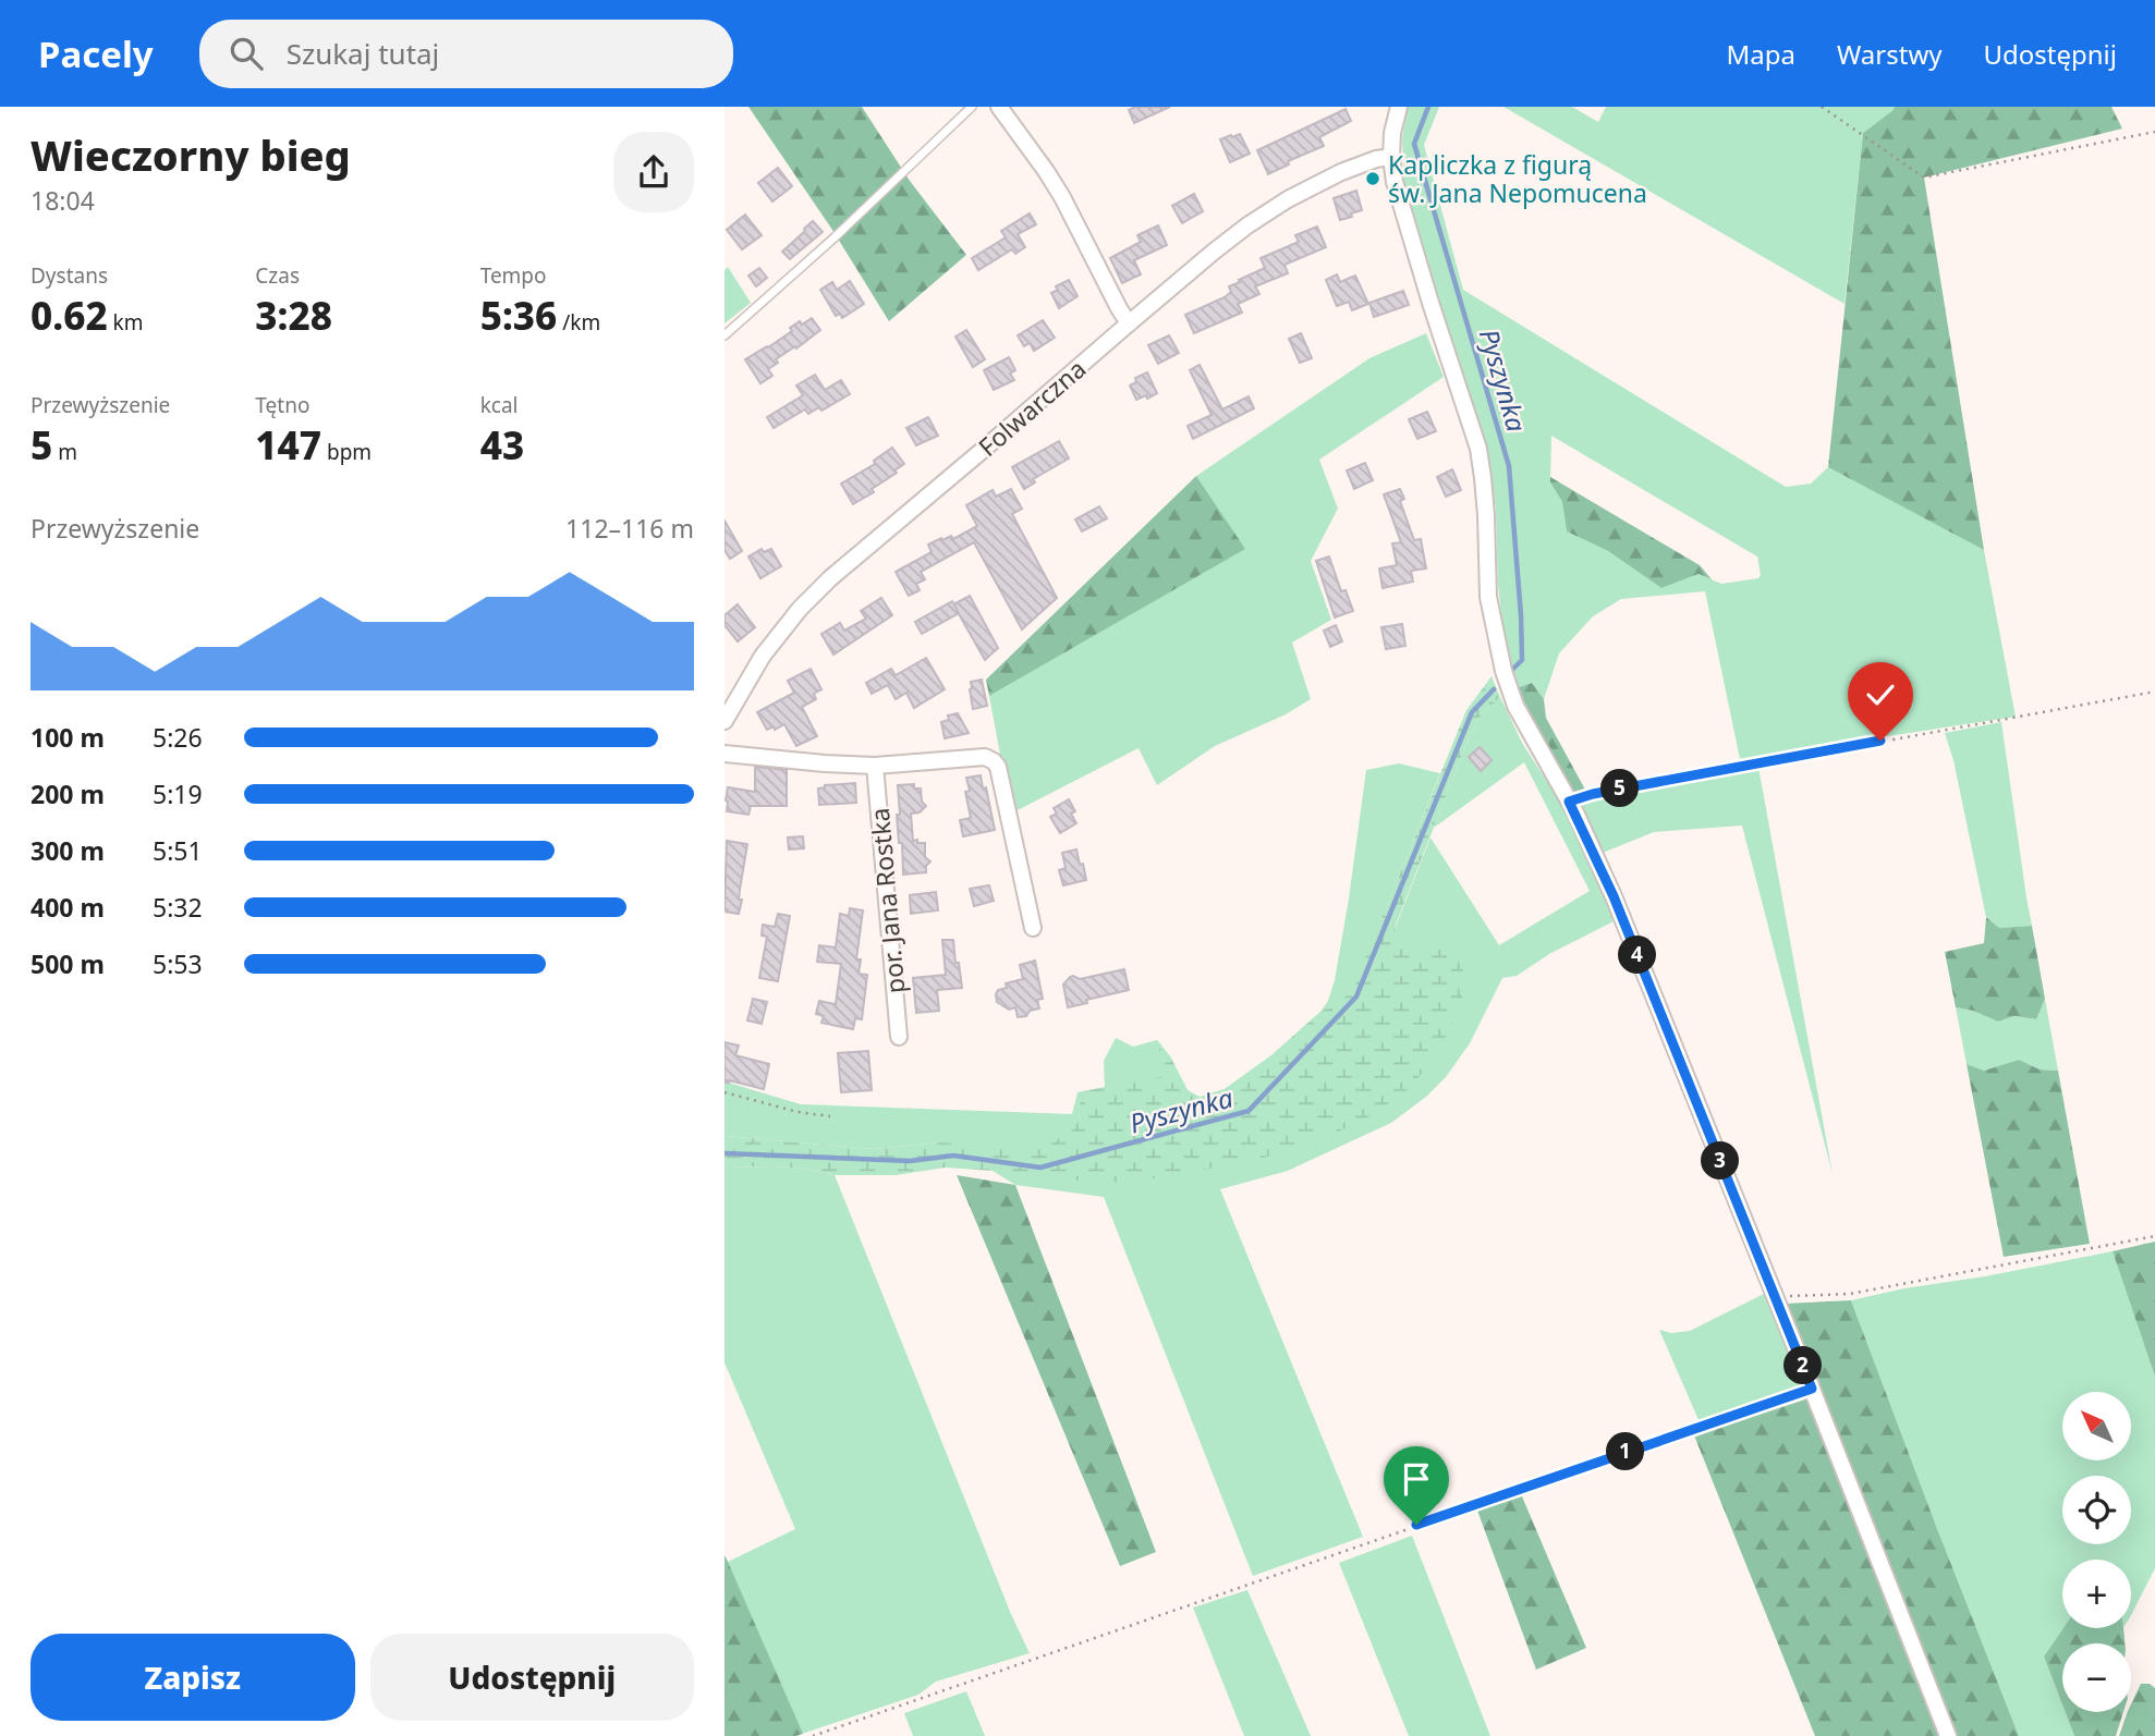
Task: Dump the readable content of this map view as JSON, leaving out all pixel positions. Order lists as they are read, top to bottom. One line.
{"streets":{"street":["Folwarczna","por. Jana Rostka"]},"water":["Pyszynka"],"places":["Kapliczka z figurą św. Jana Nepomucena"],"north":"top left","page":{"header":"Pacely","search":"Szukaj tutaj","nav":["Mapa","Warstwy","Udostępnij"],"heading":["Wieczorny bieg","18:04"],"stats":[["Dystans","0.62 km"],["Czas","3:28"],["Tempo","5:36 /km"],["Przewyższenie","5 m"],["Tętno","147 bpm"],["kcal","43"]],"chart":["Przewyższenie","112–116 m"],"list":[{"name":"100 m","note":"5:26"},{"name":"200 m","note":"5:19"},{"name":"300 m","note":"5:51"},{"name":"400 m","note":"5:32"},{"name":"500 m","note":"5:53"}],"pins":["5","4","3","2","1"],"map_buttons":["+","−"],"buttons":["Zapisz","Udostępnij"]}}
